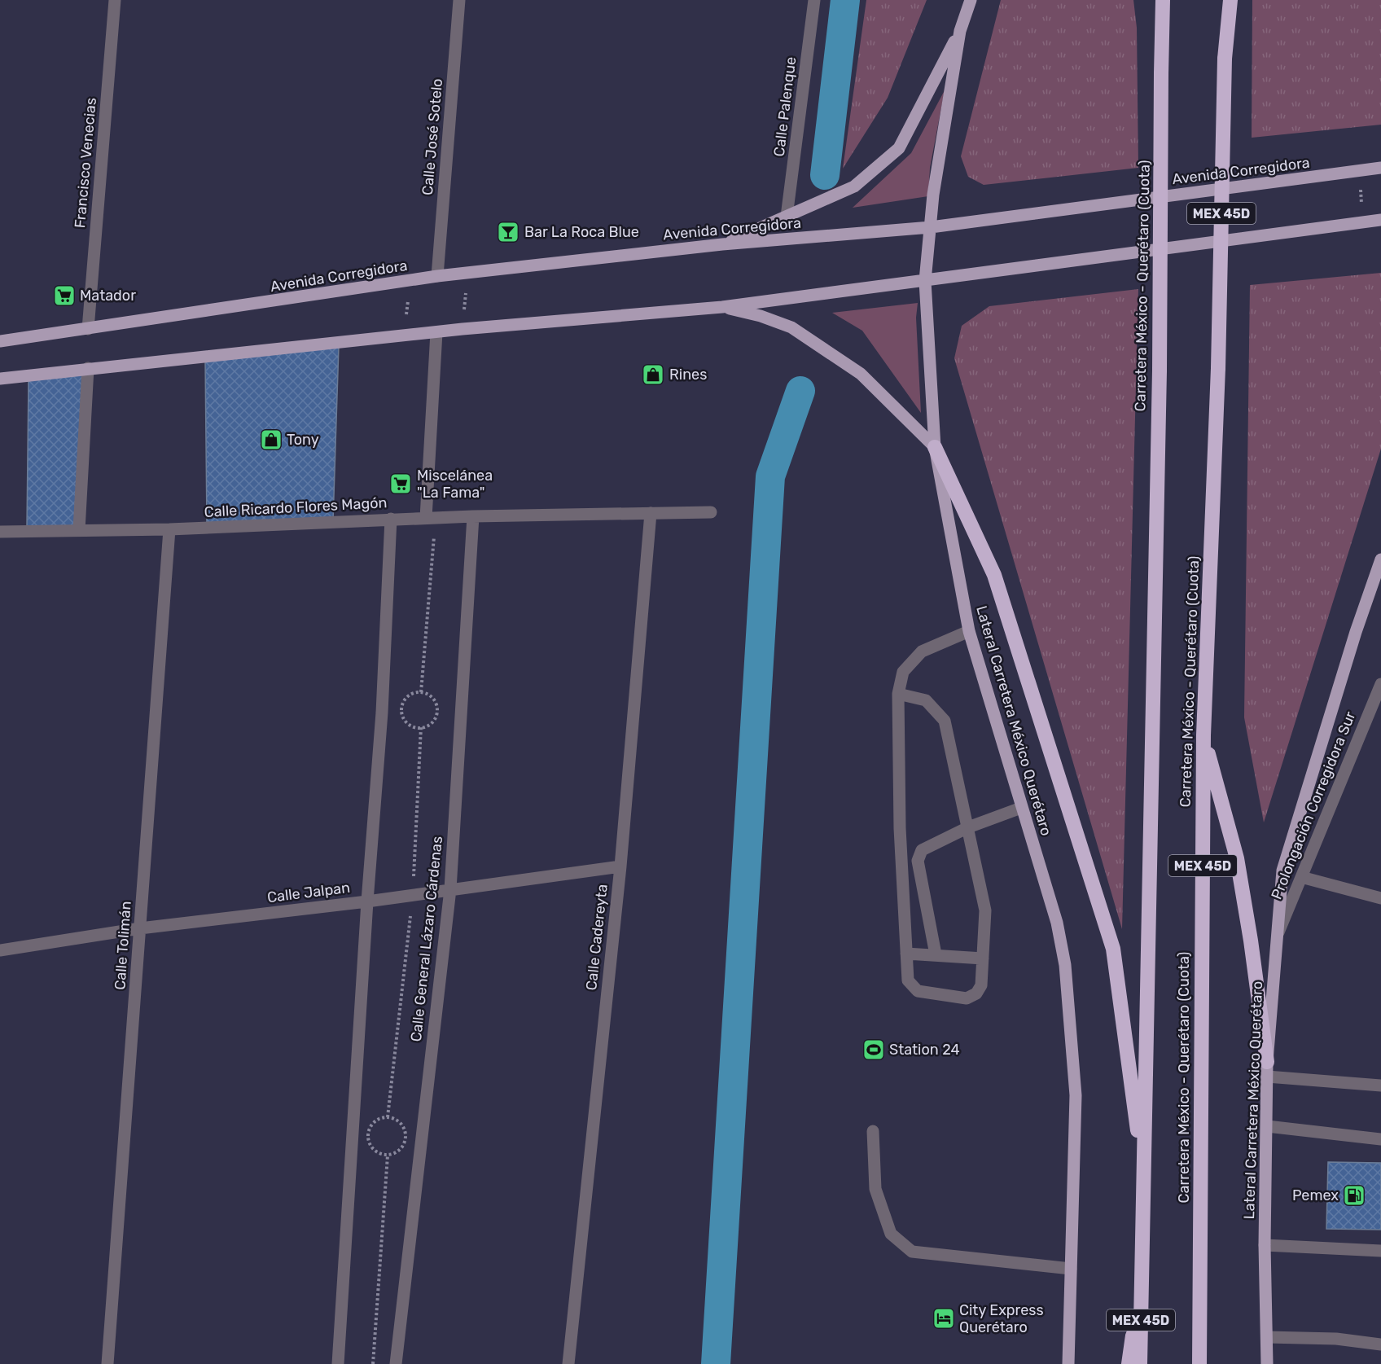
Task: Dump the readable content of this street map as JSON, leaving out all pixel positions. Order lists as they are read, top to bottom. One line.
{"streets":{"highway":["MEX 45D","Carretera México - Querétaro (Cuota)"],"main road":["Avenida Corregidora","Lateral Carretera México Querétaro"],"street":["Calle Palenque","Calle José Sotelo","Francisco Venecias","Calle Ricardo Flores Magón","Prolongación Corregidora Sur","Calle Jalpan","Calle Cadereyta","Calle General Lázaro Cárdenas","Calle Tolimán"]},"crossings":[["Calle José Sotelo","Avenida Corregidora"],["Francisco Venecias","Avenida Corregidora"],["Avenida Corregidora","Lateral Carretera México Querétaro"],["Calle Ricardo Flores Magón","Calle Cadereyta"],["Calle Ricardo Flores Magón","Calle General Lázaro Cárdenas"],["Calle Ricardo Flores Magón","Calle Tolimán"],["Lateral Carretera México Querétaro","Prolongación Corregidora Sur"],["Calle Jalpan","Calle Cadereyta"],["Calle Jalpan","Calle General Lázaro Cárdenas"],["Calle Jalpan","Calle Tolimán"]],"places":{"bar":["Bar La Roca Blue"],"supermarket":["Matador","Miscelánea \"La Fama\""],"shop":["Rines","Tony"],"sports":["Station 24"],"fuel station":["Pemex"],"hotel":["City Express Querétaro"]}}
